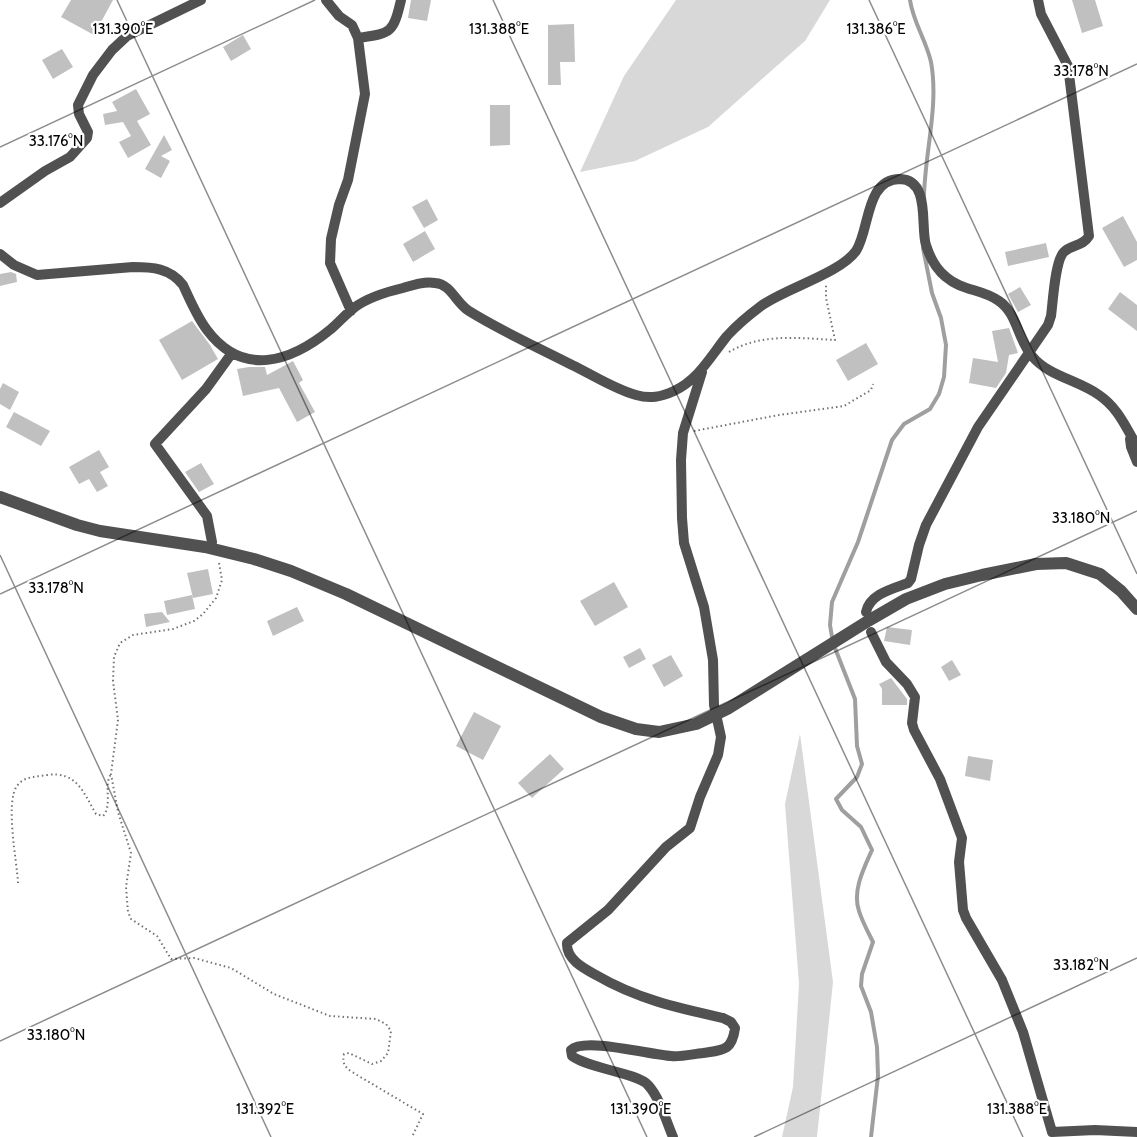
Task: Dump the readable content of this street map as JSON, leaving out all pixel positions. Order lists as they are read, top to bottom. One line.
{"coordinates":["131.390°E","131.388°E","131.386°E","33.178°N","33.176°N","33.180°N","33.182°N","131.392°E"]}
